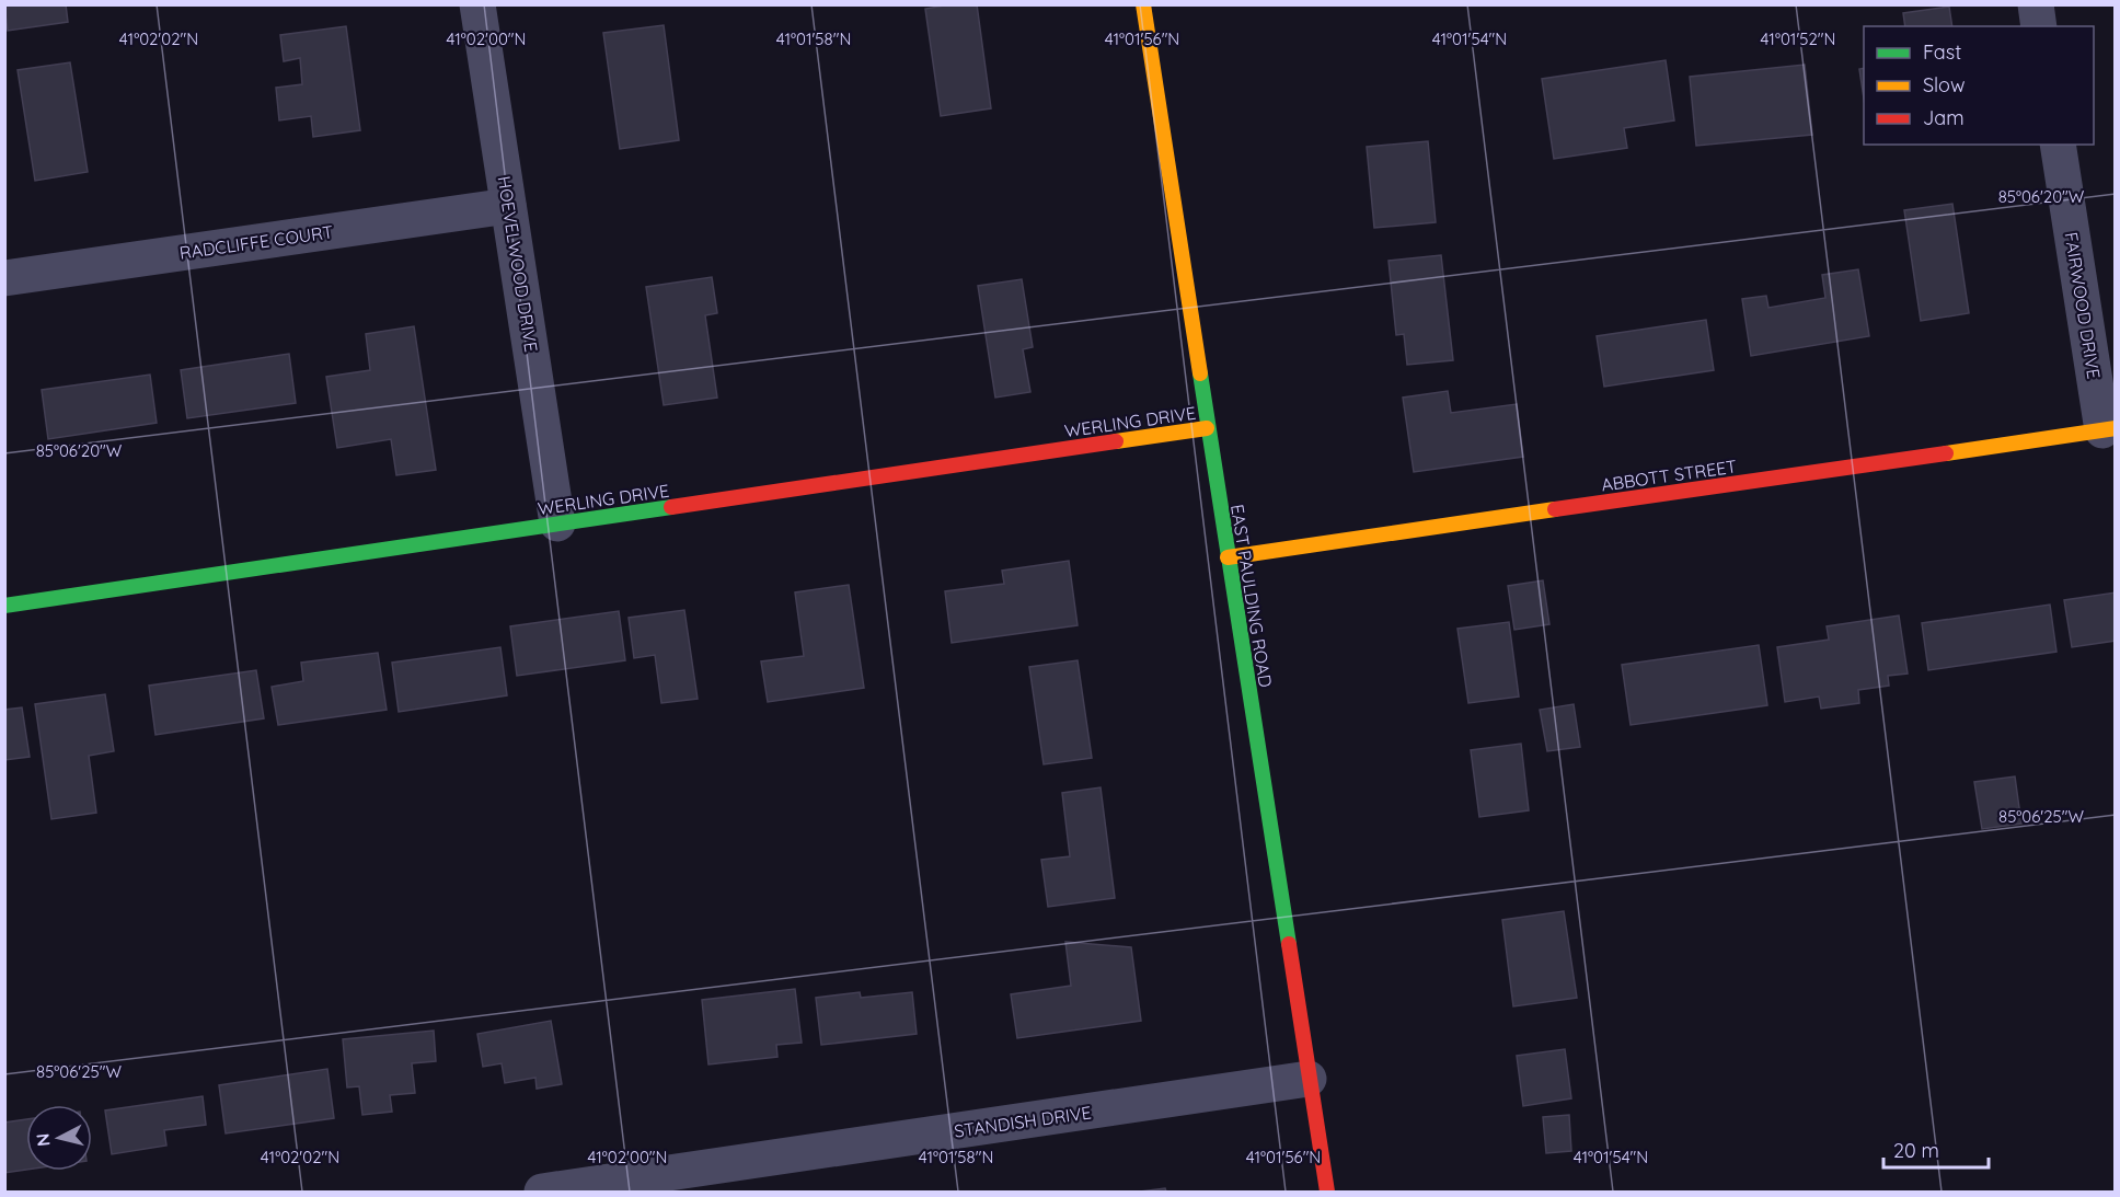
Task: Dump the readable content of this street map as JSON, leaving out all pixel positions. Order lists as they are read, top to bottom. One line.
{"streets":{"street":["RADCLIFFE COURT","HOEVELWOOD DRIVE","FAIRWOOD DRIVE","WERLING DRIVE","ABBOTT STREET","EAST PAULDING ROAD","STANDISH DRIVE"]},"crossings":[["RADCLIFFE COURT","HOEVELWOOD DRIVE"],["HOEVELWOOD DRIVE","WERLING DRIVE"],["FAIRWOOD DRIVE","ABBOTT STREET"],["WERLING DRIVE","EAST PAULDING ROAD"],["ABBOTT STREET","EAST PAULDING ROAD"],["EAST PAULDING ROAD","STANDISH DRIVE"]],"legend":["Fast","Slow","Jam"],"scale_bar":"20 m","north":"left","coordinates":["41°02'02\"N","41°02'00\"N","41°01'58\"N","41°01'56\"N","41°01'54\"N","41°01'52\"N","85°06'20\"W","85°06'25\"W"]}
